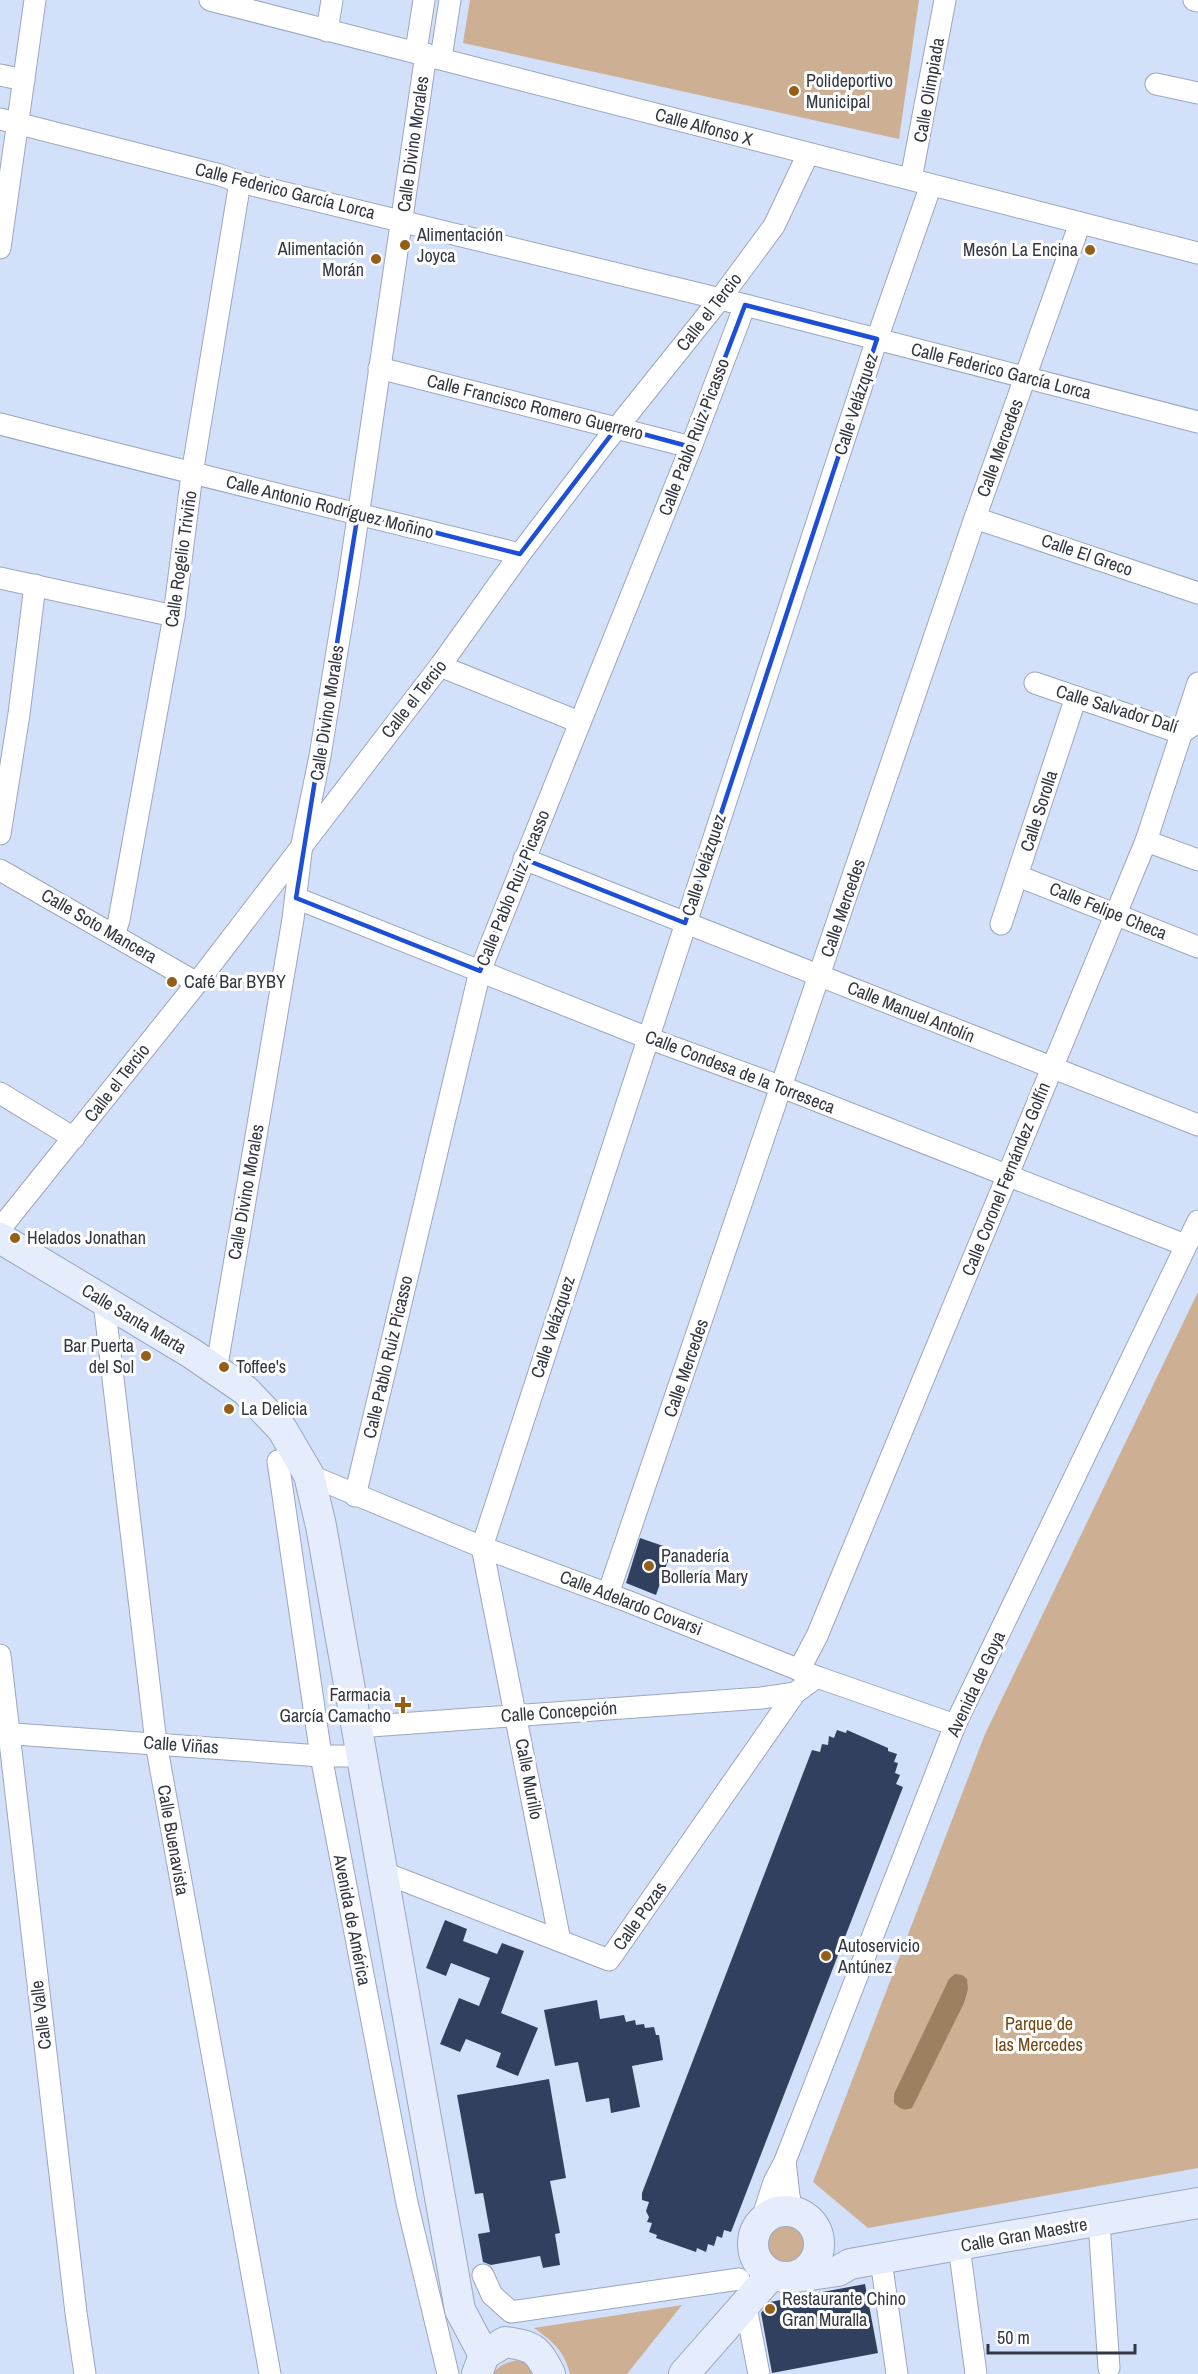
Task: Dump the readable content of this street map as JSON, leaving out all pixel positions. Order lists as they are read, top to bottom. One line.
{"streets":{"street":["Calle Olimpiada","Calle Alfonso X","Calle Divino Morales","Calle Federico García Lorca","Calle el Tercio","Calle Velázquez","Calle Francisco Romero Guerrero","Calle Pablo Ruiz Picasso","Calle Mercedes","Calle Antonio Rodríguez Moñino","Calle El Greco","Calle Rogelio Triviño","Calle Salvador Dalí","Calle Sorolla","Calle Felipe Checa","Calle Soto Mancera","Calle Manuel Antolín","Calle Condesa de la Torreseca","Calle Coronel Fernández Golfín","Calle Santa Marta","Calle Adelardo Covarsi","Avenida de Goya","Calle Concepción","Calle Viñas","Calle Murillo","Calle Buenavista","Calle Pozas","Avenida de América","Calle Valle","Calle Gran Maestre"]},"crossings":[["Calle Olimpiada","Calle Alfonso X"],["Calle Olimpiada","Calle Velázquez"],["Calle Alfonso X","Calle Divino Morales"],["Calle Alfonso X","Calle el Tercio"],["Calle Alfonso X","Calle Velázquez"],["Calle Alfonso X","Calle Mercedes"],["Calle Divino Morales","Calle Federico García Lorca"],["Calle Divino Morales","Calle el Tercio"],["Calle Divino Morales","Calle Francisco Romero Guerrero"],["Calle Divino Morales","Calle Antonio Rodríguez Moñino"],["Calle Divino Morales","Calle Condesa de la Torreseca"],["Calle Divino Morales","Calle Santa Marta"],["Calle Federico García Lorca","Calle el Tercio"],["Calle Federico García Lorca","Calle Velázquez"],["Calle Federico García Lorca","Calle Pablo Ruiz Picasso"],["Calle Federico García Lorca","Calle Mercedes"],["Calle Federico García Lorca","Calle Rogelio Triviño"],["Calle el Tercio","Calle Francisco Romero Guerrero"],["Calle el Tercio","Calle Antonio Rodríguez Moñino"],["Calle el Tercio","Calle Soto Mancera"],["Calle Velázquez","Calle Manuel Antolín"],["Calle Velázquez","Calle Condesa de la Torreseca"],["Calle Velázquez","Calle Adelardo Covarsi"],["Calle Velázquez","Calle Murillo"],["Calle Francisco Romero Guerrero","Calle Pablo Ruiz Picasso"],["Calle Pablo Ruiz Picasso","Calle Manuel Antolín"],["Calle Pablo Ruiz Picasso","Calle Condesa de la Torreseca"],["Calle Pablo Ruiz Picasso","Calle Adelardo Covarsi"],["Calle Mercedes","Calle El Greco"],["Calle Mercedes","Calle Manuel Antolín"],["Calle Mercedes","Calle Condesa de la Torreseca"],["Calle Mercedes","Calle Adelardo Covarsi"],["Calle Antonio Rodríguez Moñino","Calle Rogelio Triviño"],["Calle Rogelio Triviño","Calle Soto Mancera"],["Calle Salvador Dalí","Calle Sorolla"],["Calle Salvador Dalí","Calle Coronel Fernández Golfín"],["Calle Sorolla","Calle Felipe Checa"],["Calle Felipe Checa","Calle Coronel Fernández Golfín"],["Calle Manuel Antolín","Calle Coronel Fernández Golfín"],["Calle Condesa de la Torreseca","Calle Coronel Fernández Golfín"],["Calle Condesa de la Torreseca","Avenida de Goya"],["Calle Coronel Fernández Golfín","Calle Adelardo Covarsi"],["Calle Coronel Fernández Golfín","Calle Pozas"],["Calle Santa Marta","Calle Buenavista"],["Calle Santa Marta","Avenida de América"],["Calle Adelardo Covarsi","Avenida de Goya"],["Calle Adelardo Covarsi","Calle Murillo"],["Calle Adelardo Covarsi","Calle Pozas"],["Calle Adelardo Covarsi","Avenida de América"],["Avenida de Goya","Calle Gran Maestre"],["Calle Concepción","Calle Viñas"],["Calle Concepción","Calle Murillo"],["Calle Concepción","Calle Pozas"],["Calle Concepción","Avenida de América"],["Calle Viñas","Calle Buenavista"],["Calle Viñas","Avenida de América"],["Calle Viñas","Calle Valle"],["Calle Murillo","Calle Pozas"],["Calle Pozas","Avenida de América"]],"parks":["Parque de las Mercedes"],"places":{"other":["Polideportivo Municipal","Alimentación Joyca","Mesón La Encina","Alimentación Morán","Café Bar BYBY","Helados Jonathan","Bar Puerta del Sol","Toffee's","La Delicia","Panadería Bollería Mary","Autoservicio Antúnez","Restaurante Chino Gran Muralla"],"health":["Farmacia García Camacho"]},"scale_bar":"50 m"}
